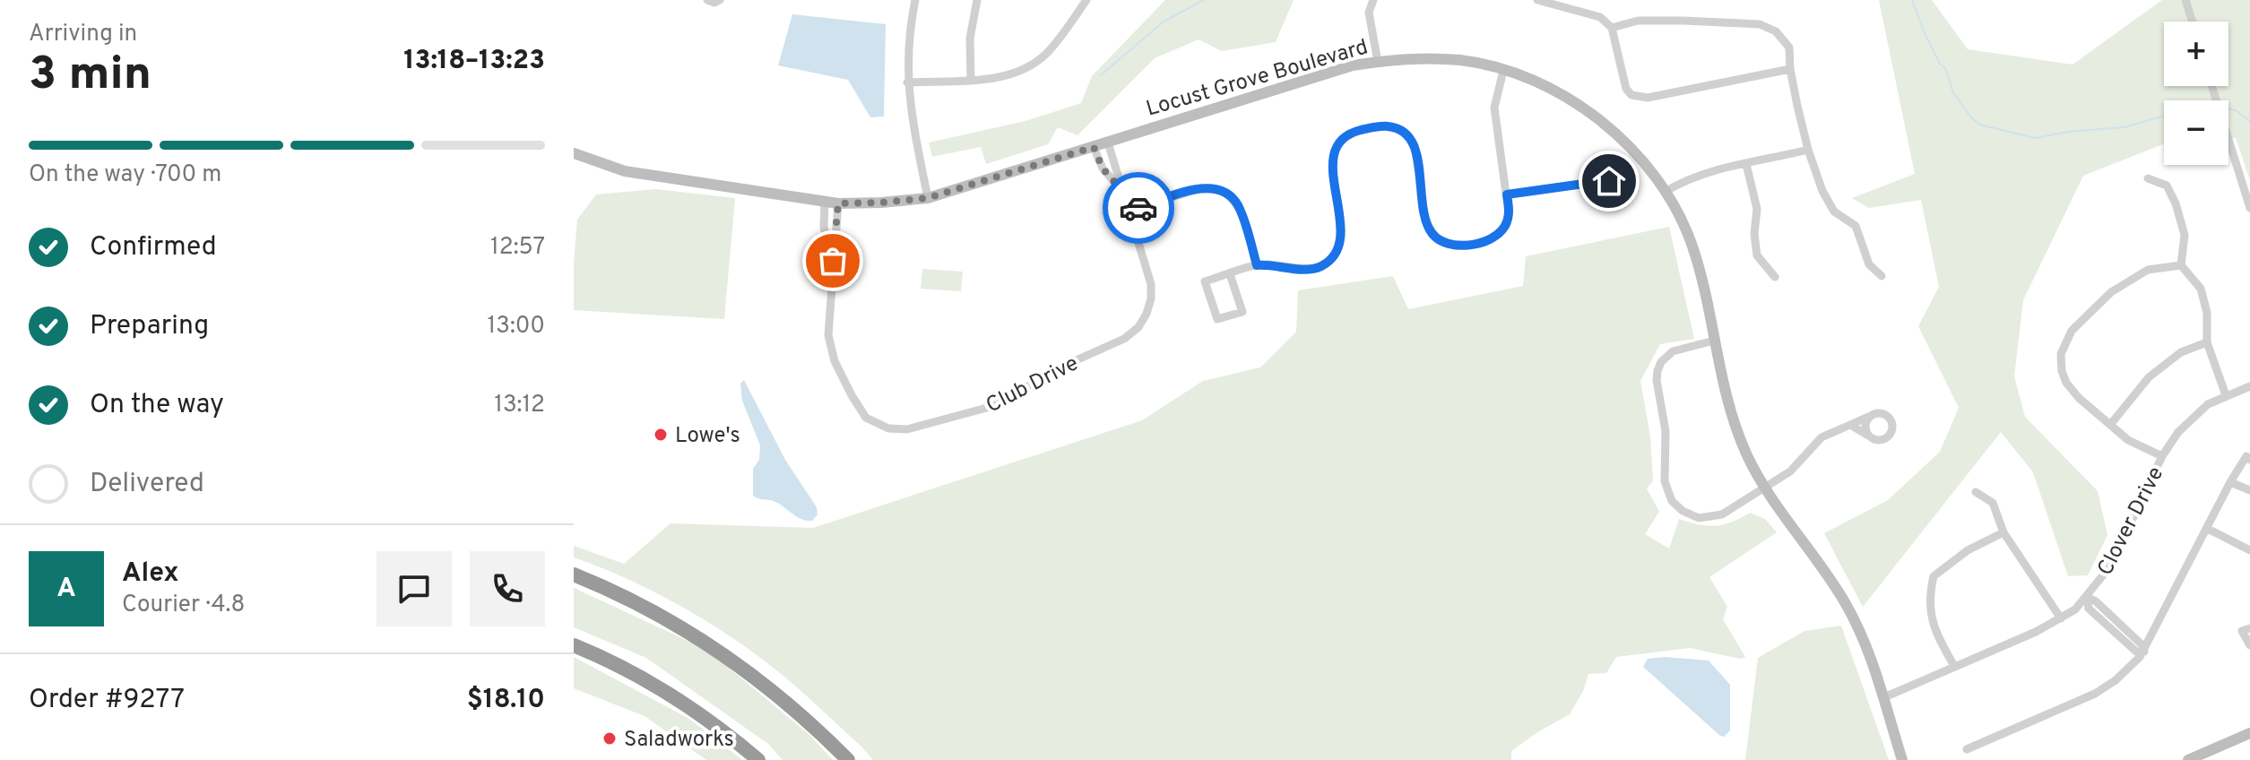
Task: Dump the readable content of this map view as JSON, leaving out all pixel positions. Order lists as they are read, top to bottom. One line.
{"streets":{"street":["Locust Grove Boulevard","Club Drive","Clover Drive"]},"crossings":[["Locust Grove Boulevard","Club Drive"],["Locust Grove Boulevard","Clover Drive"]],"places":["Lowe's","Saladworks"],"page":{"heading":["3 min","Arriving in","13:18–13:23"],"panel":["Alex","Courier · 4.8","Order #9277","$18.10"],"map_buttons":["+","−"],"bar":"On the way · 700 m","list":[["Confirmed","12:57"],["Preparing","13:00"],["On the way","13:12"],"Delivered"],"round":"A"}}
